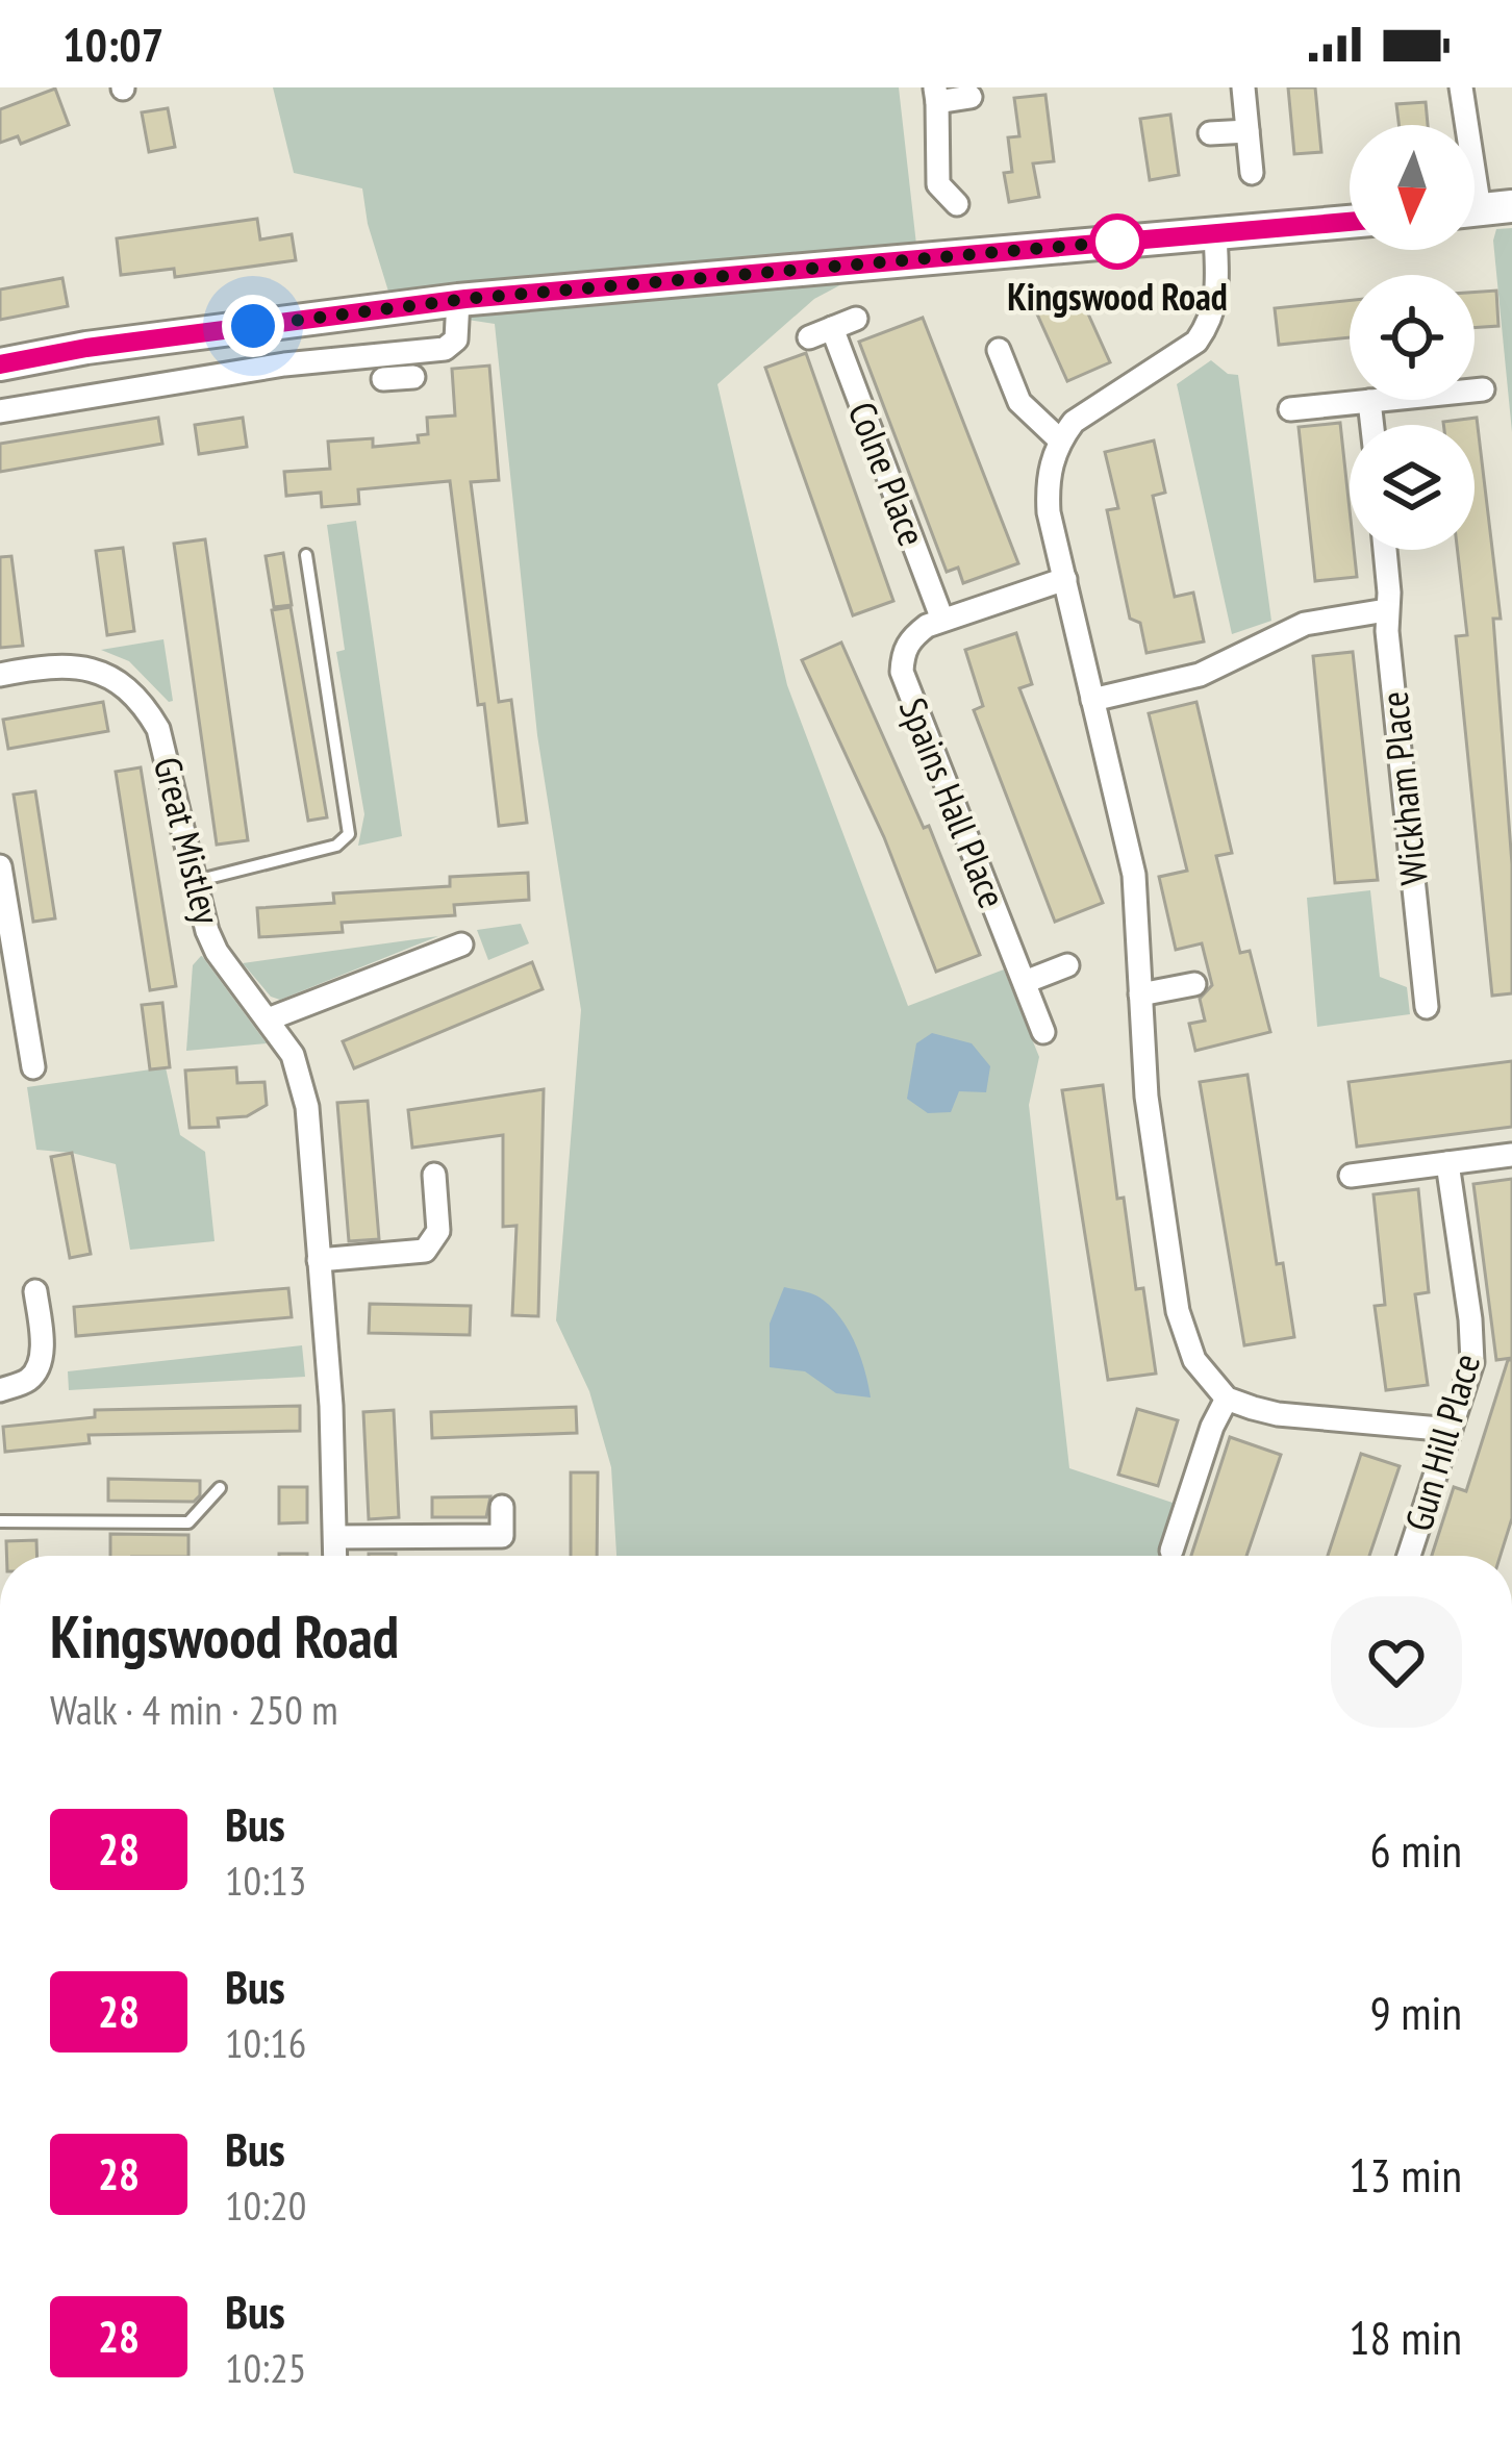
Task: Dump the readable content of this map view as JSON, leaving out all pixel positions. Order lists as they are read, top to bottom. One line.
{"streets":{"street":["Colne Place","Wickham Place","Spains Hall Place","Great Mistley","Gun Hill Place"]},"crossings":[["Colne Place","Spains Hall Place"]],"places":["Kingswood Road"],"lines":["bus line 28"],"north":"bottom","page":{"status":"10:07","heading":["Kingswood Road","Walk · 4 min · 250 m"],"list":[{"mark":"28","name":"Bus","note":"10:13","value":"6 min"},{"mark":"28","name":"Bus","note":"10:16","value":"9 min"},{"mark":"28","name":"Bus","note":"10:20","value":"13 min"},{"mark":"28","name":"Bus","note":"10:25","value":"18 min"}]}}
